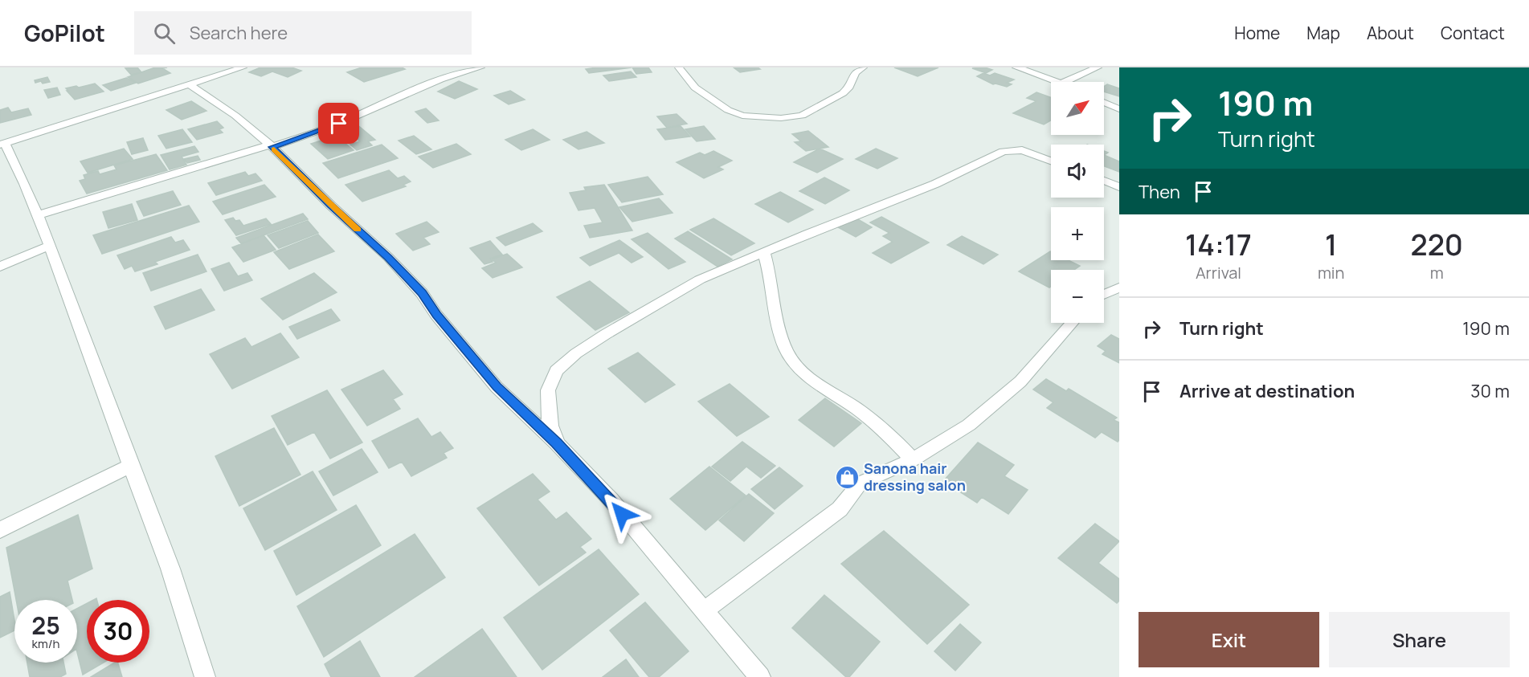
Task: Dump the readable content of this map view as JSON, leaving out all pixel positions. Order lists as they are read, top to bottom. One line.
{"places":{"shop":["Sanona hair dressing salon"]},"north":"top right","page":{"header":"GoPilot","search":"Search here","nav":["Home","Map","About","Contact"],"turn":["190 m","Turn right"],"map_buttons":["+","−"],"then":"Then","eta":["14:17","Arrival","1","min","220","m"],"list":[{"name":"Turn right","value":"190 m"},{"name":"Arrive at destination","value":"30 m"}],"speed":"25 km/h","limit":"30","buttons":["Exit","Share"]}}
